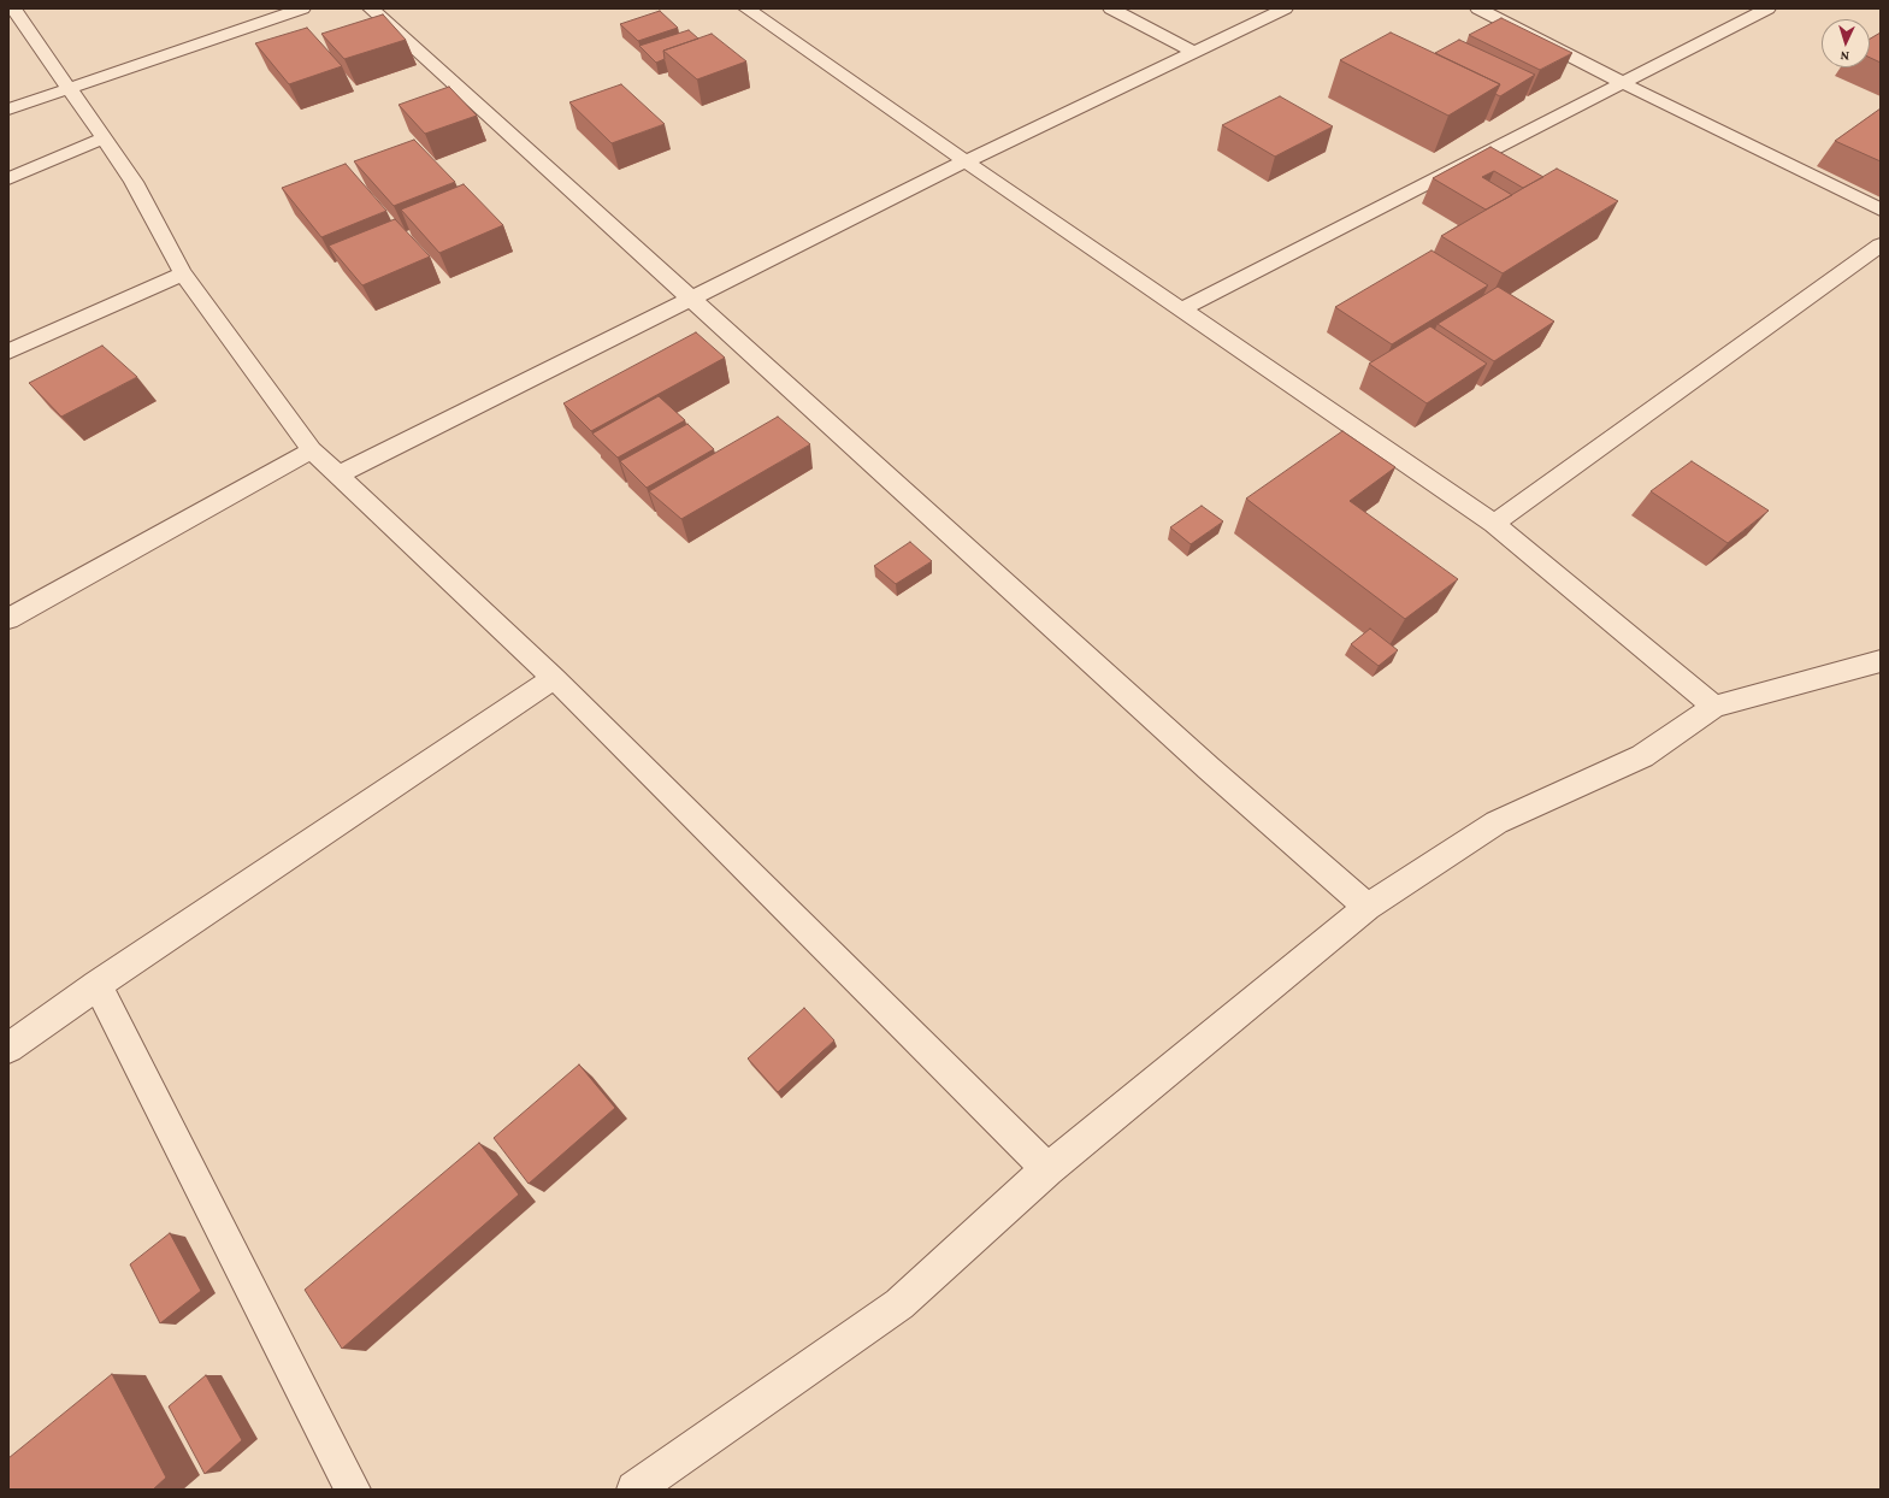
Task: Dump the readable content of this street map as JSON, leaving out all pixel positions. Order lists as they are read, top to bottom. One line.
{"north":"bottom"}
